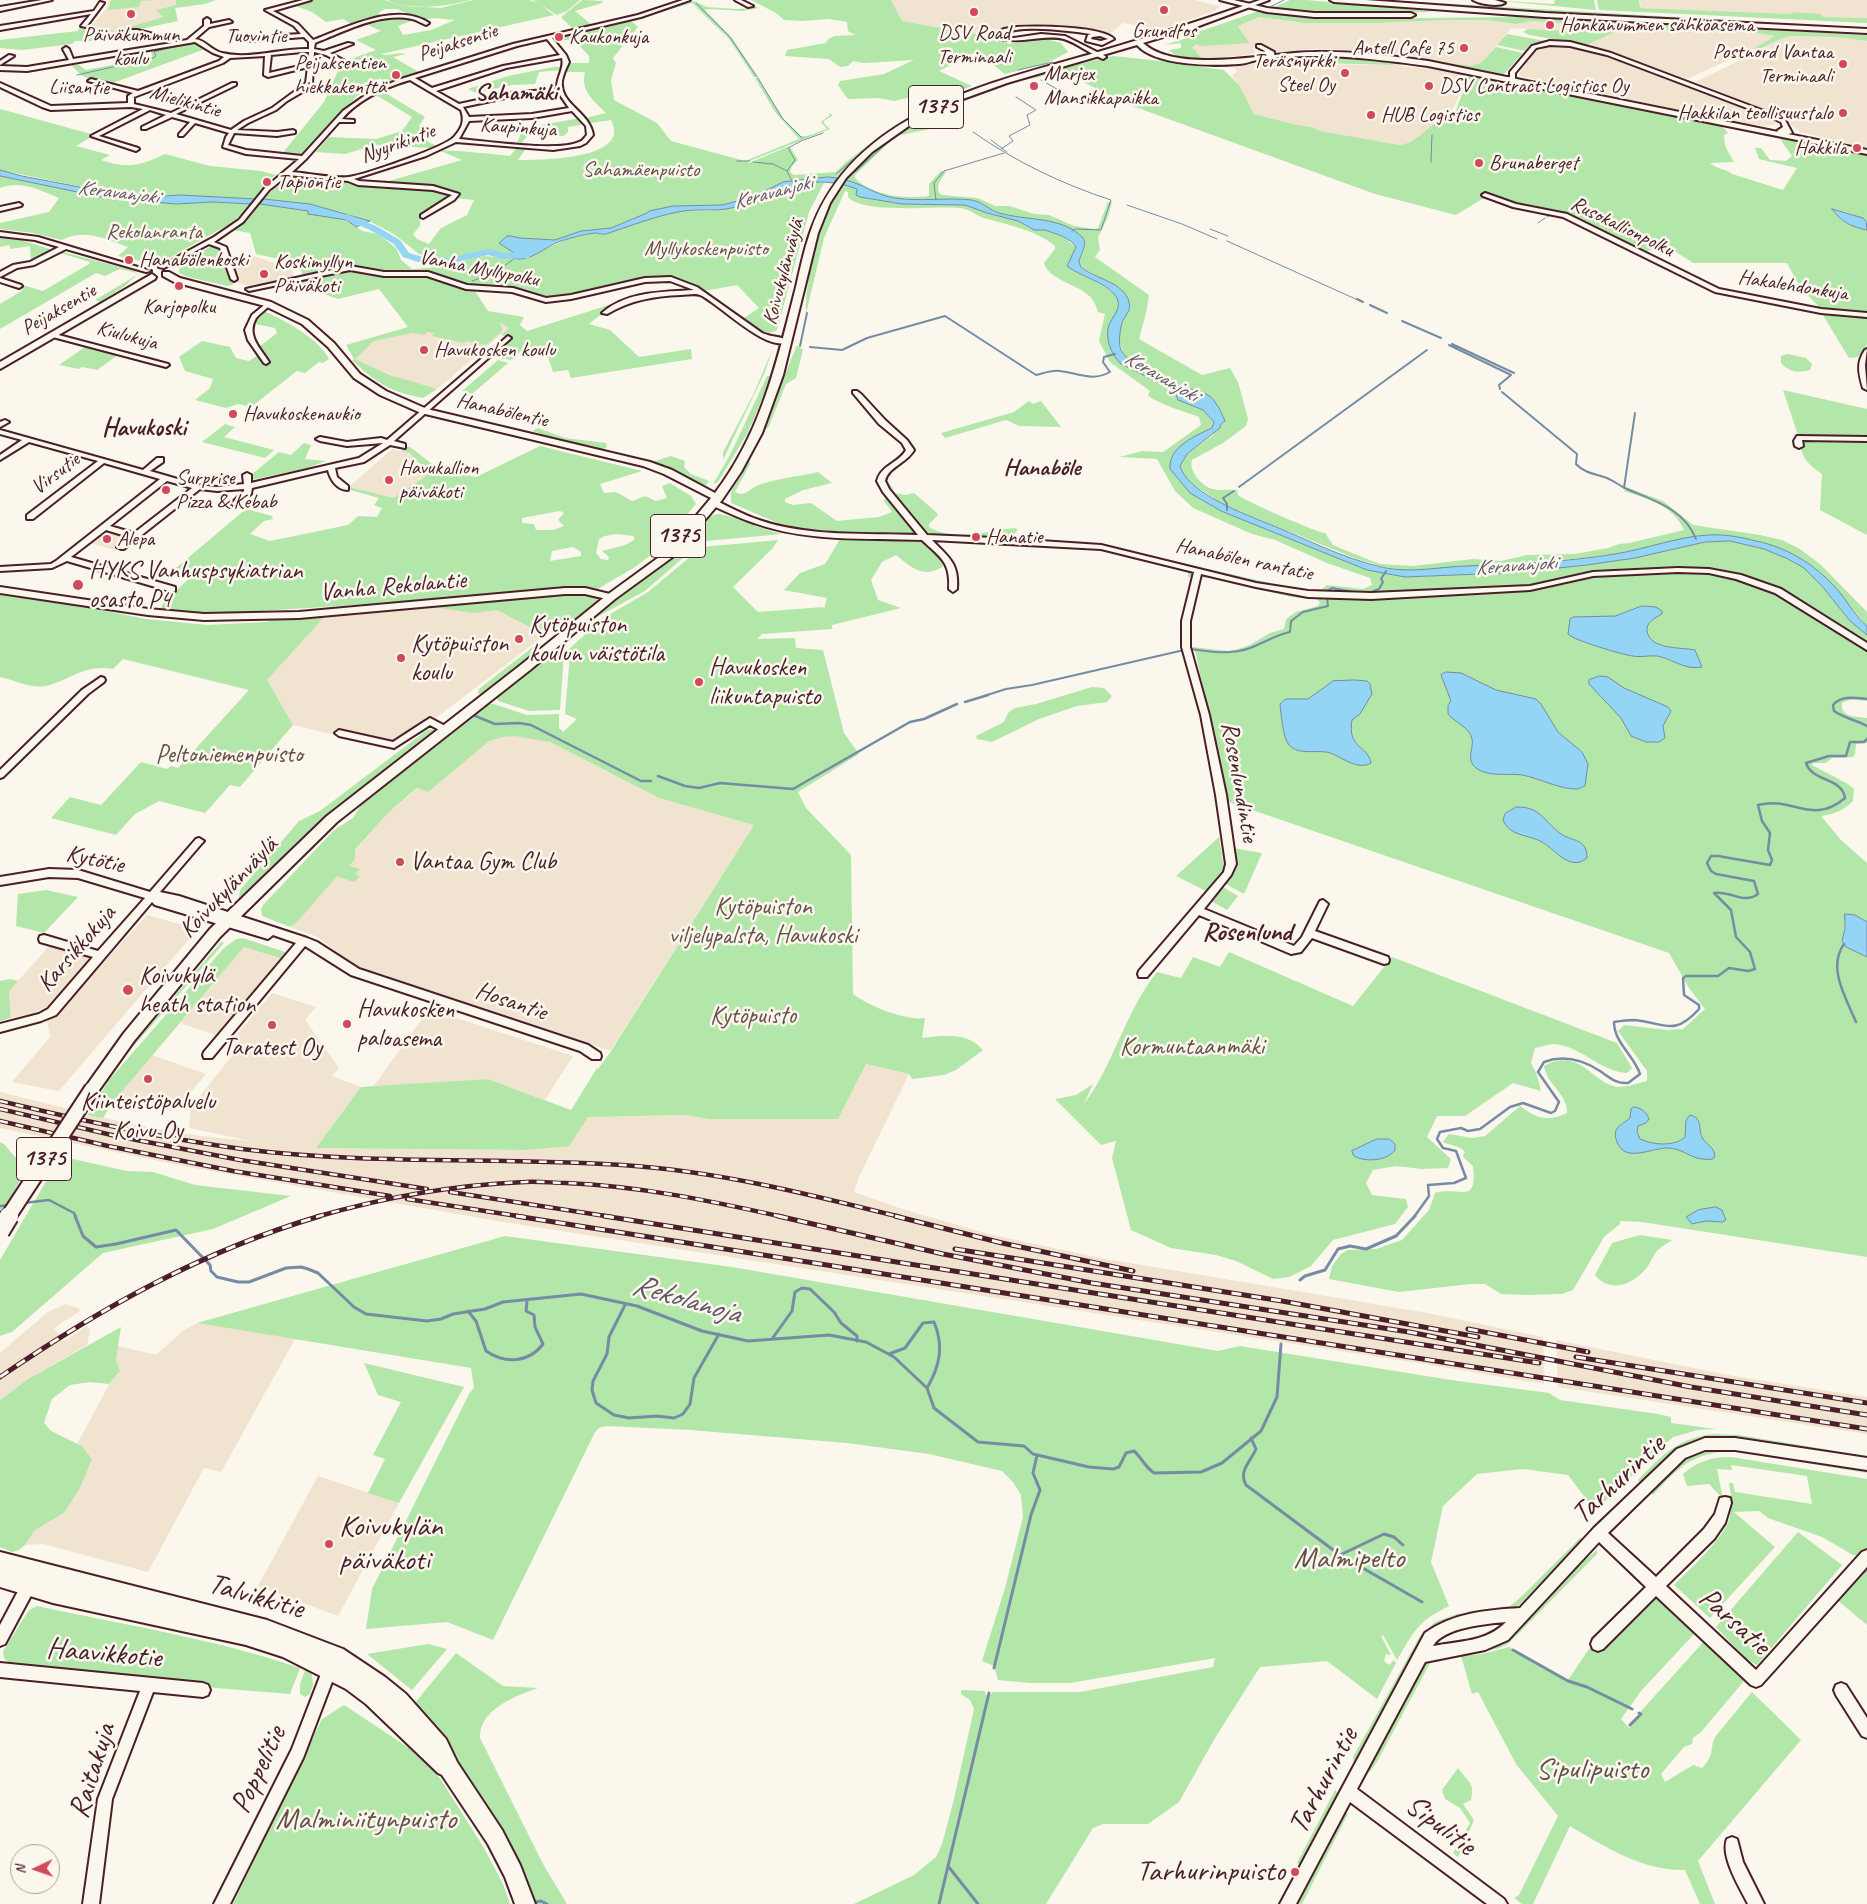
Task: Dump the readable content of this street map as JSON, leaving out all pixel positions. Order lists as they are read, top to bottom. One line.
{"streets":{"main road":["Peijaksentie","1375","Koivukylänväylä","Hanabölentie","Talvikkitie"],"street":["Tuovintie","Liisantie","Mielikintie","Kaupinkuja","Nyyrikintie","Rusokallionpolku","Vanha Myllypolku","Hakalehdonkuja","Kiulukuja","Virsutie","Hanabölen rantatie","Vanha Rekolantie","Rosenlundintie","Kytötie","Karsikkokuja","Hosantie","Tarhurintie","Parsatie","Haavikkotie","Poppelitie","Raitakuja","Sipulitie"]},"crossings":[["Tuovintie","Liisantie"],["Peijaksentie","Nyyrikintie"],["Peijaksentie","Kiulukuja"],["Peijaksentie","Hanabölentie"],["Liisantie","Mielikintie"],["Kaupinkuja","Nyyrikintie"],["Rusokallionpolku","Hakalehdonkuja"],["Vanha Myllypolku","Koivukylänväylä"],["Koivukylänväylä","Hanabölentie"],["Koivukylänväylä","Hanabölen rantatie"],["Koivukylänväylä","Vanha Rekolantie"],["Koivukylänväylä","Kytötie"],["Koivukylänväylä","Hosantie"],["Hanabölentie","Hanabölen rantatie"],["Hanabölen rantatie","Rosenlundintie"],["Kytötie","Karsikkokuja"],["Kytötie","Hosantie"],["Tarhurintie","Parsatie"],["Tarhurintie","Sipulitie"],["Talvikkitie","Poppelitie"],["Haavikkotie","Raitakuja"]],"districts":["Sahamäki","Havukoski","Hanaböle","Rosenlund"],"water":["Keravanjoki","Rekolanoja"],"parks":["Sahamäenpuisto","Rekolanranta","Myllykoskenpuisto","Peltoniemenpuisto","Kytöpuiston viljelypalsta, Havukoski","Kytöpuisto","Kormuntaanmäki","Malmipelto","Sipulipuisto","Malminiitynpuisto"],"places":["Grundfos","DSV Road Terminaali","Päiväkummun koulu","Honkanummen sähköasema","Kaukonkuja","Antell Cafe 75","Postnord Vantaa Terminaali","Teräsnyrkki Steel Oy","Peijaksentien hiekkakenttä","Marjex Mansikkapaikka","DSV Contract Logistics Oy","Hakkilan teollisuustalo","HUB Logistics","Hakkila","Brunaberget","Tapiontie","Hanabölenkoski","Koskimyllyn Päiväkoti","Karjopolku","Havukosken koulu","Havukoskenaukio","Havukallion päiväkoti","Surprise Pizza & Kebab","Hanatie","Alepa","HYKS Vanhuspsykiatrian osasto P4","Kytöpuiston koulun väistötila","Kytöpuiston koulu","Havukosken liikuntapuisto","Vantaa Gym Club","Koivukylä heath station","Havukosken paloasema","Taratest Oy","Kiinteistöpalvelu Koivu Oy","Koivukylän päiväkoti","Tarhurinpuisto"],"north":"left"}
